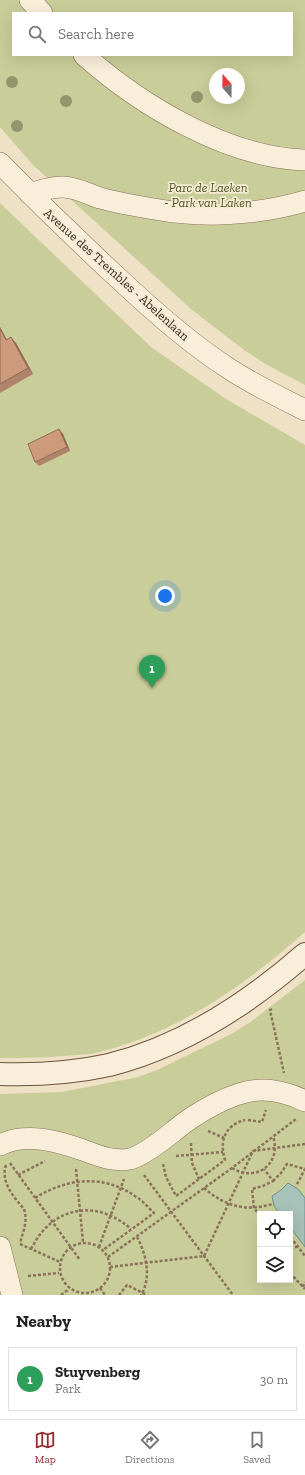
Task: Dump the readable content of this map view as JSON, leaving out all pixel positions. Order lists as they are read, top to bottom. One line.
{"streets":{"street":["Avenue des Trembles - Abelenlaan"]},"parks":["Parc de Laeken - Park van Laken"],"north":"top","page":{"search":"Search here","pins":"1","heading":"Nearby","list":[{"mark":"1","name":"Stuyvenberg","note":"Park","value":"30 m"}],"nav":["Map","Directions","Saved"]}}
